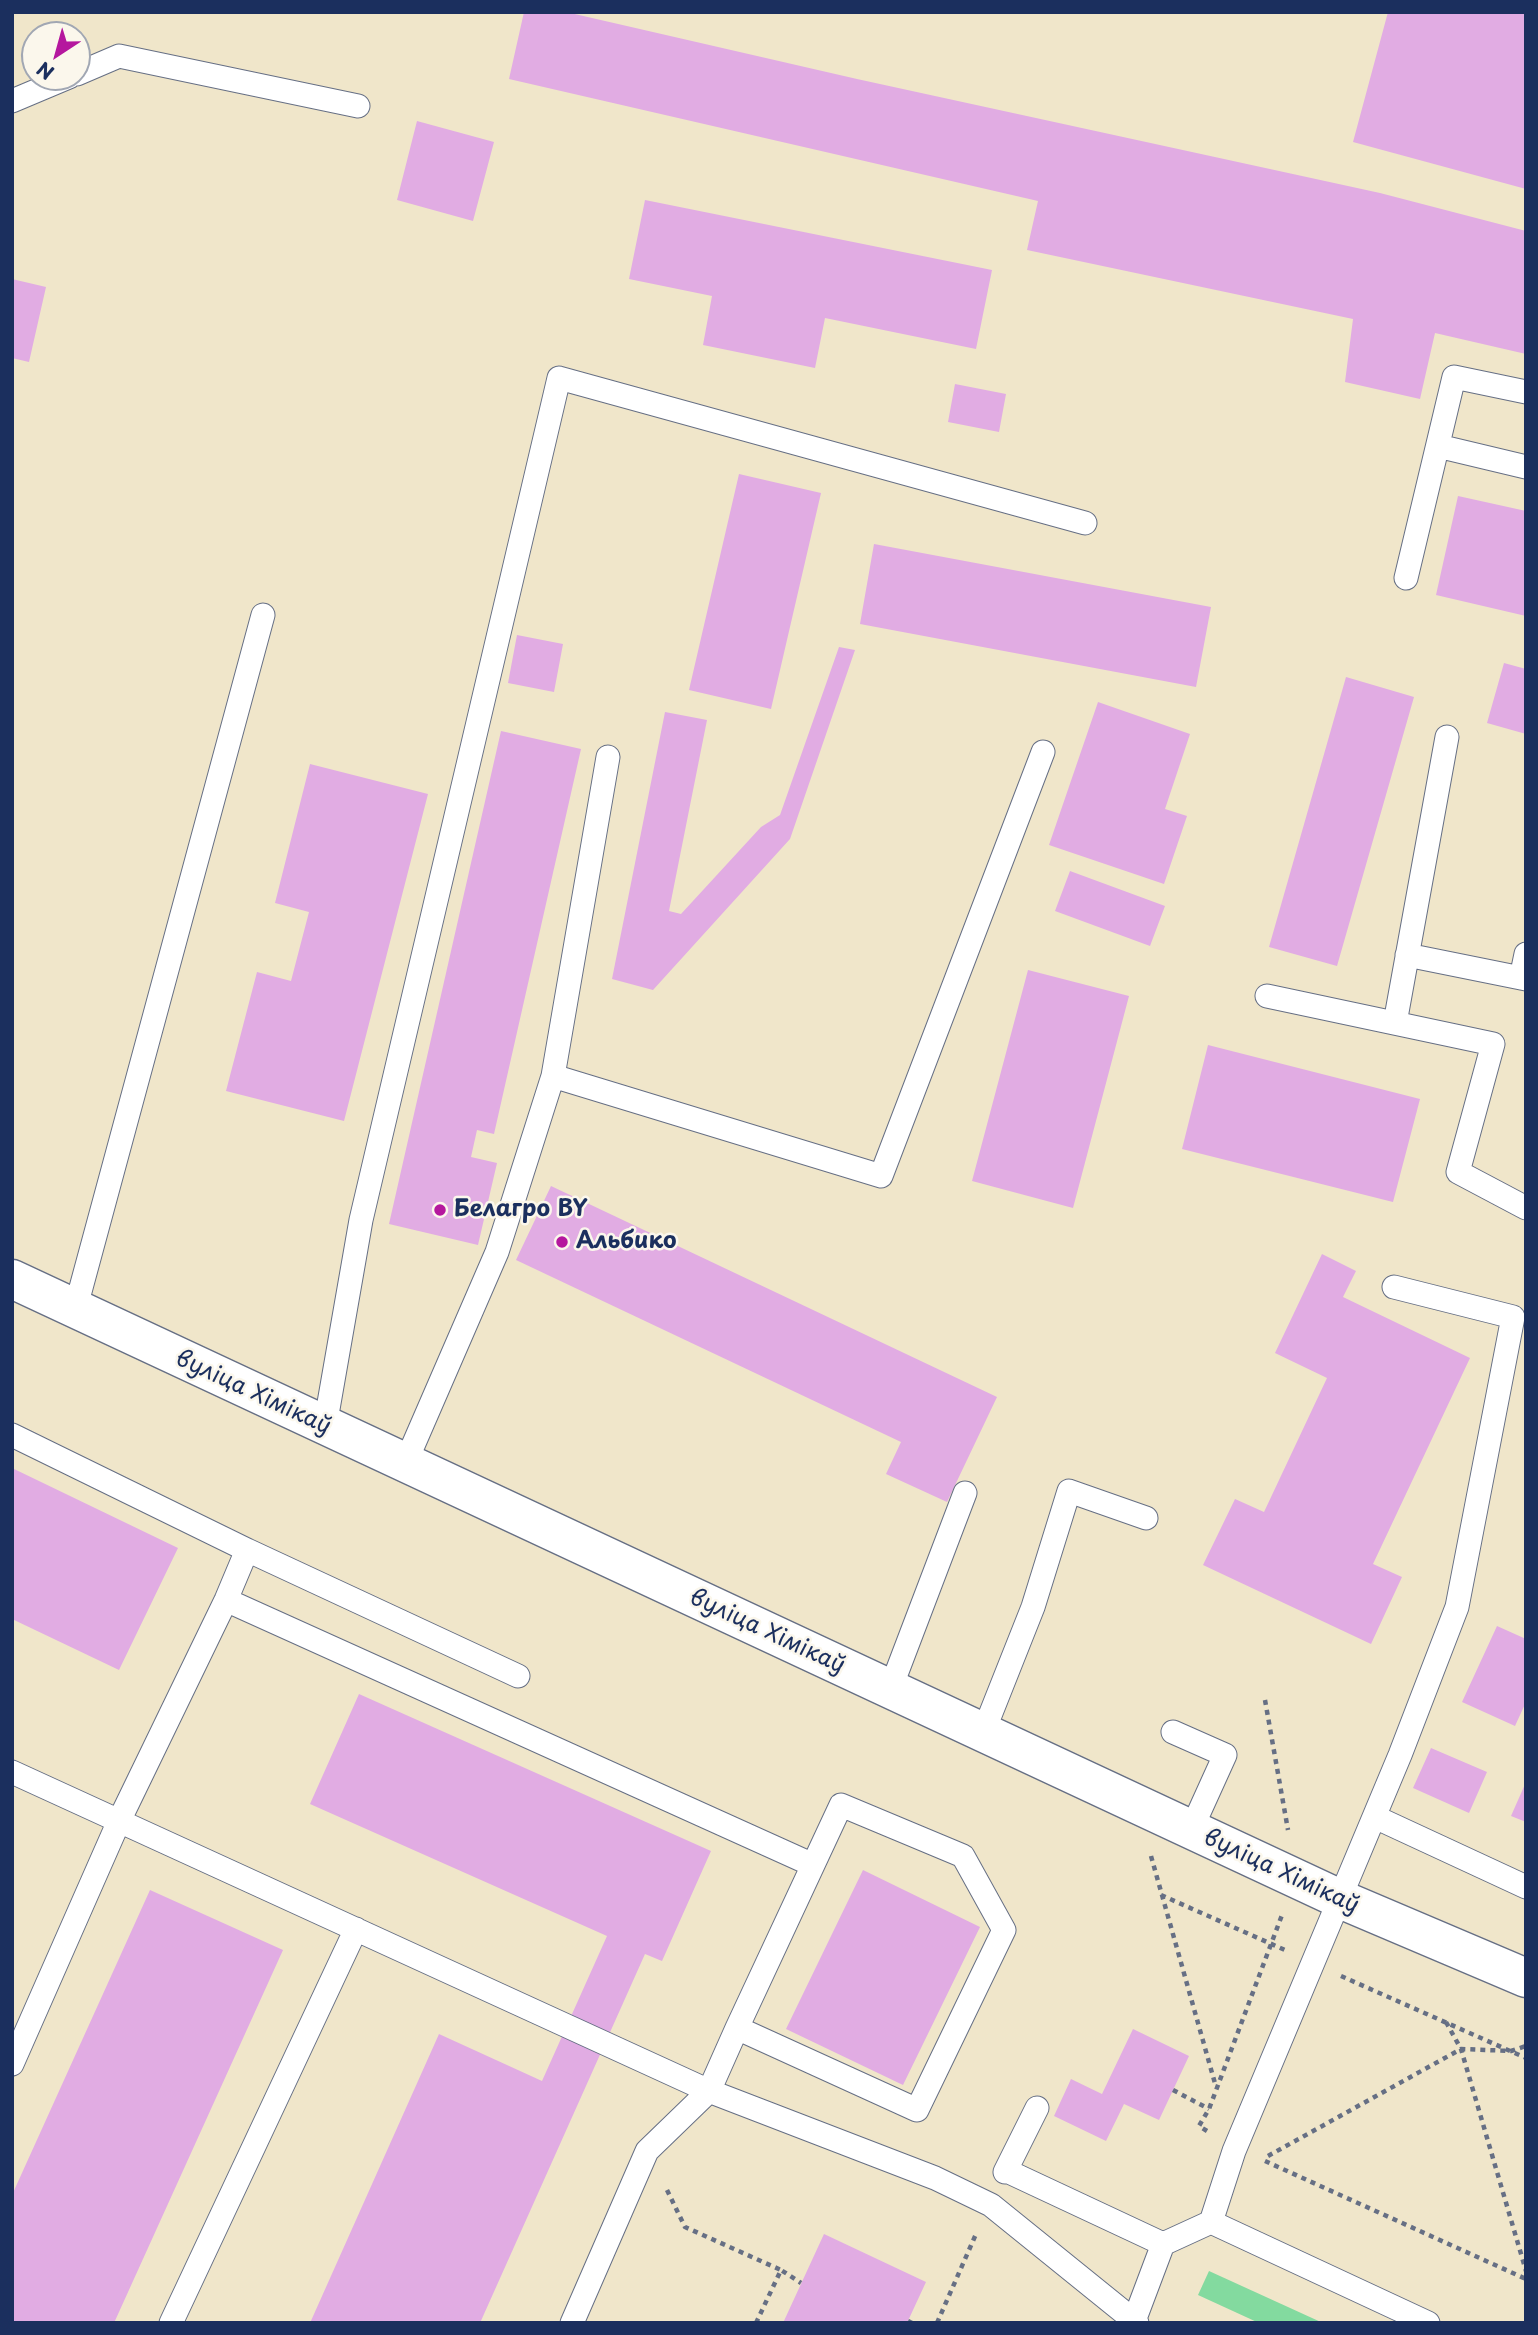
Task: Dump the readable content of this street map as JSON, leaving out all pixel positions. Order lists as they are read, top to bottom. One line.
{"streets":{"street":["вуліца Хімікаў"]},"places":["Белагро BY","Альбико"],"north":"bottom left"}
